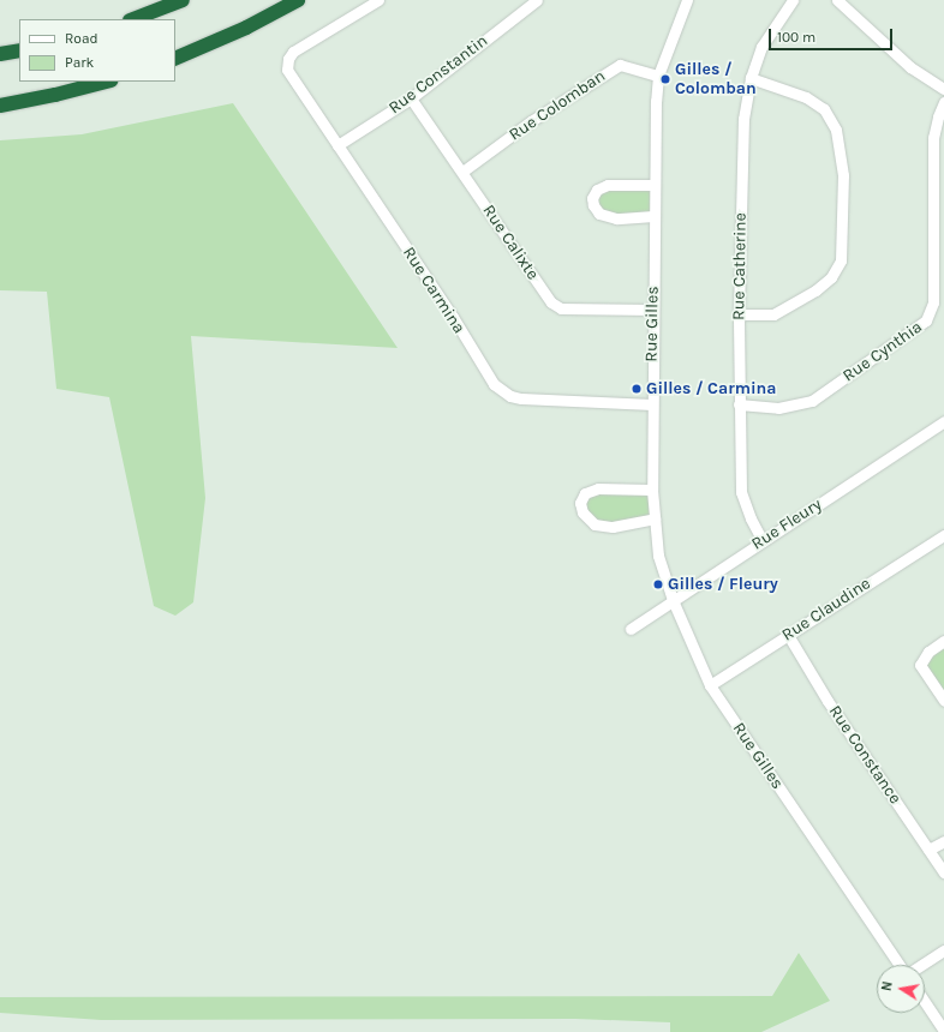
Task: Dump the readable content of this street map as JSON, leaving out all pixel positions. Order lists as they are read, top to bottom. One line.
{"streets":{"street":["Rue Constantin","Rue Colomban","Rue Calixte","Rue Catherine","Rue Carmina","Rue Gilles","Rue Cynthia","Rue Fleury","Rue Claudine","Rue Constance"]},"crossings":[["Rue Constantin","Rue Calixte"],["Rue Constantin","Rue Carmina"],["Rue Colomban","Rue Calixte"],["Rue Colomban","Rue Gilles"],["Rue Calixte","Rue Gilles"],["Rue Catherine","Rue Cynthia"],["Rue Catherine","Rue Fleury"],["Rue Carmina","Rue Gilles"],["Rue Gilles","Rue Fleury"],["Rue Gilles","Rue Claudine"],["Rue Claudine","Rue Constance"]],"places":["Gilles / Colomban","Gilles / Carmina","Gilles / Fleury"],"legend":["Road","Park"],"scale_bar":"100 m","north":"left"}
